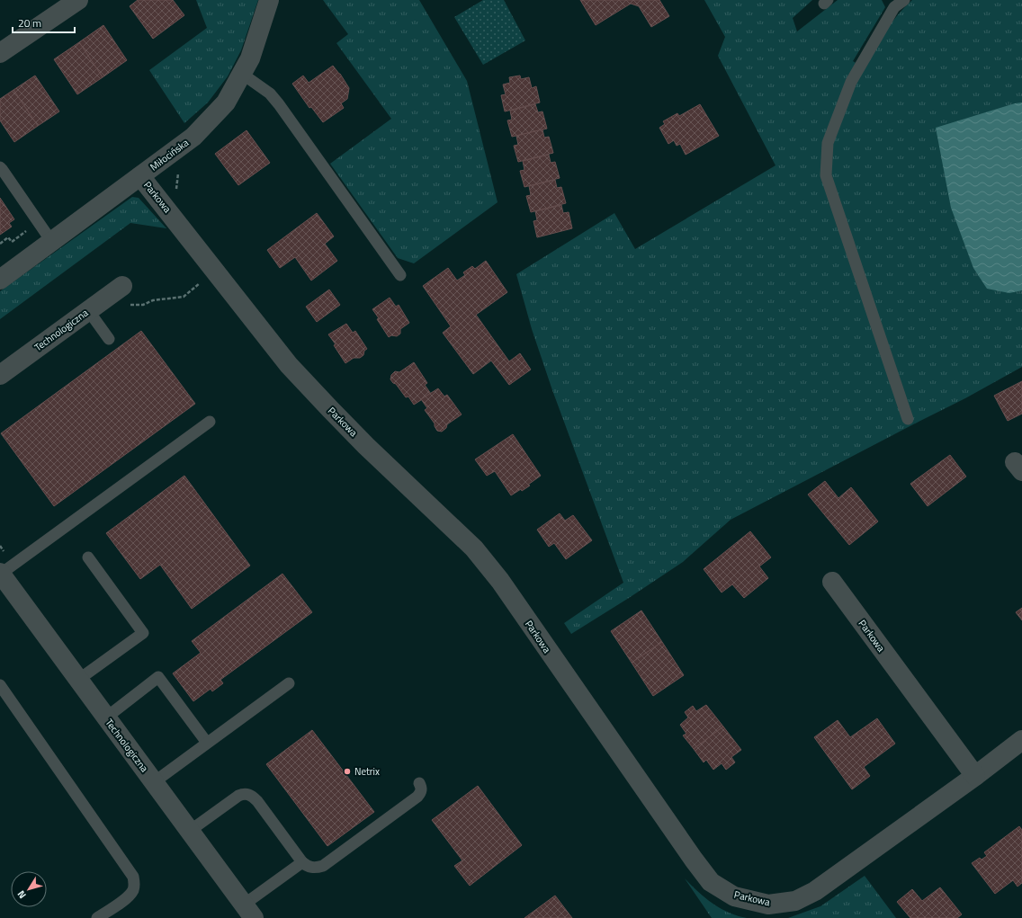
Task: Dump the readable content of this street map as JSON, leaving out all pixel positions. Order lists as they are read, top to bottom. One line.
{"streets":{"street":["Miłocińska","Parkowa","Technologiczna"]},"crossings":[["Miłocińska","Parkowa"]],"places":["Netrix"],"scale_bar":"20 m","north":"bottom left"}
